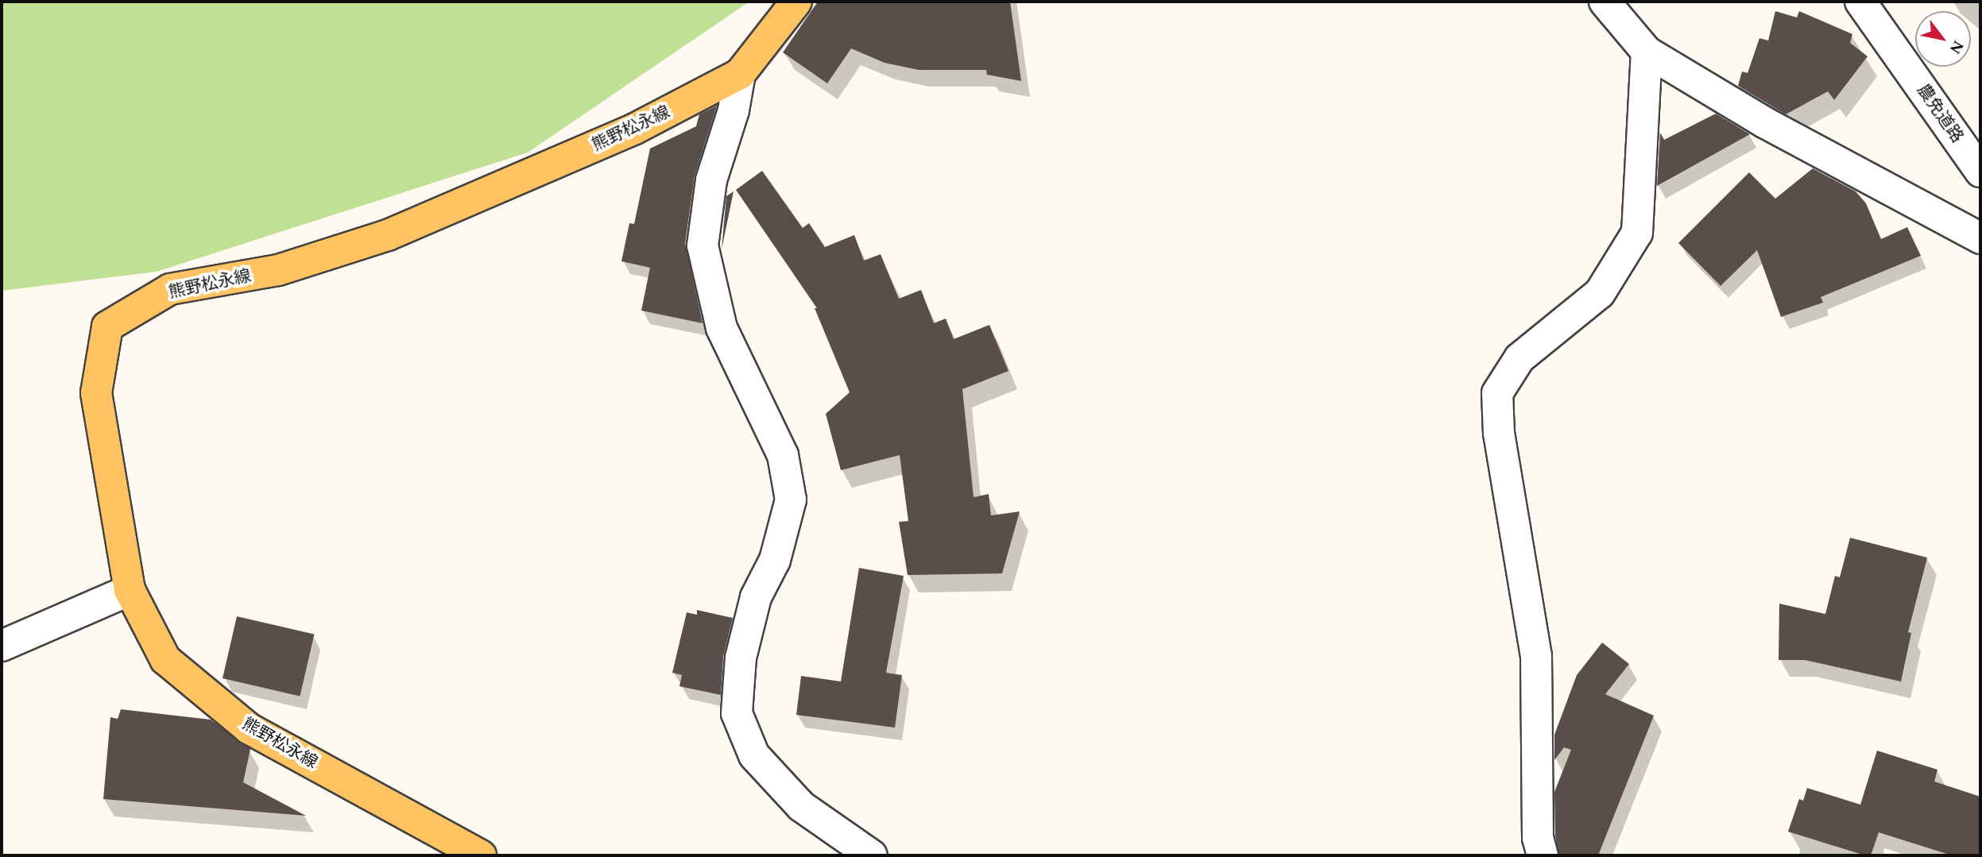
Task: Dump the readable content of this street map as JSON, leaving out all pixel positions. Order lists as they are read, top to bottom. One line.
{"streets":{"main road":["熊野松永線"],"street":["農免道路"]},"north":"bottom right"}
